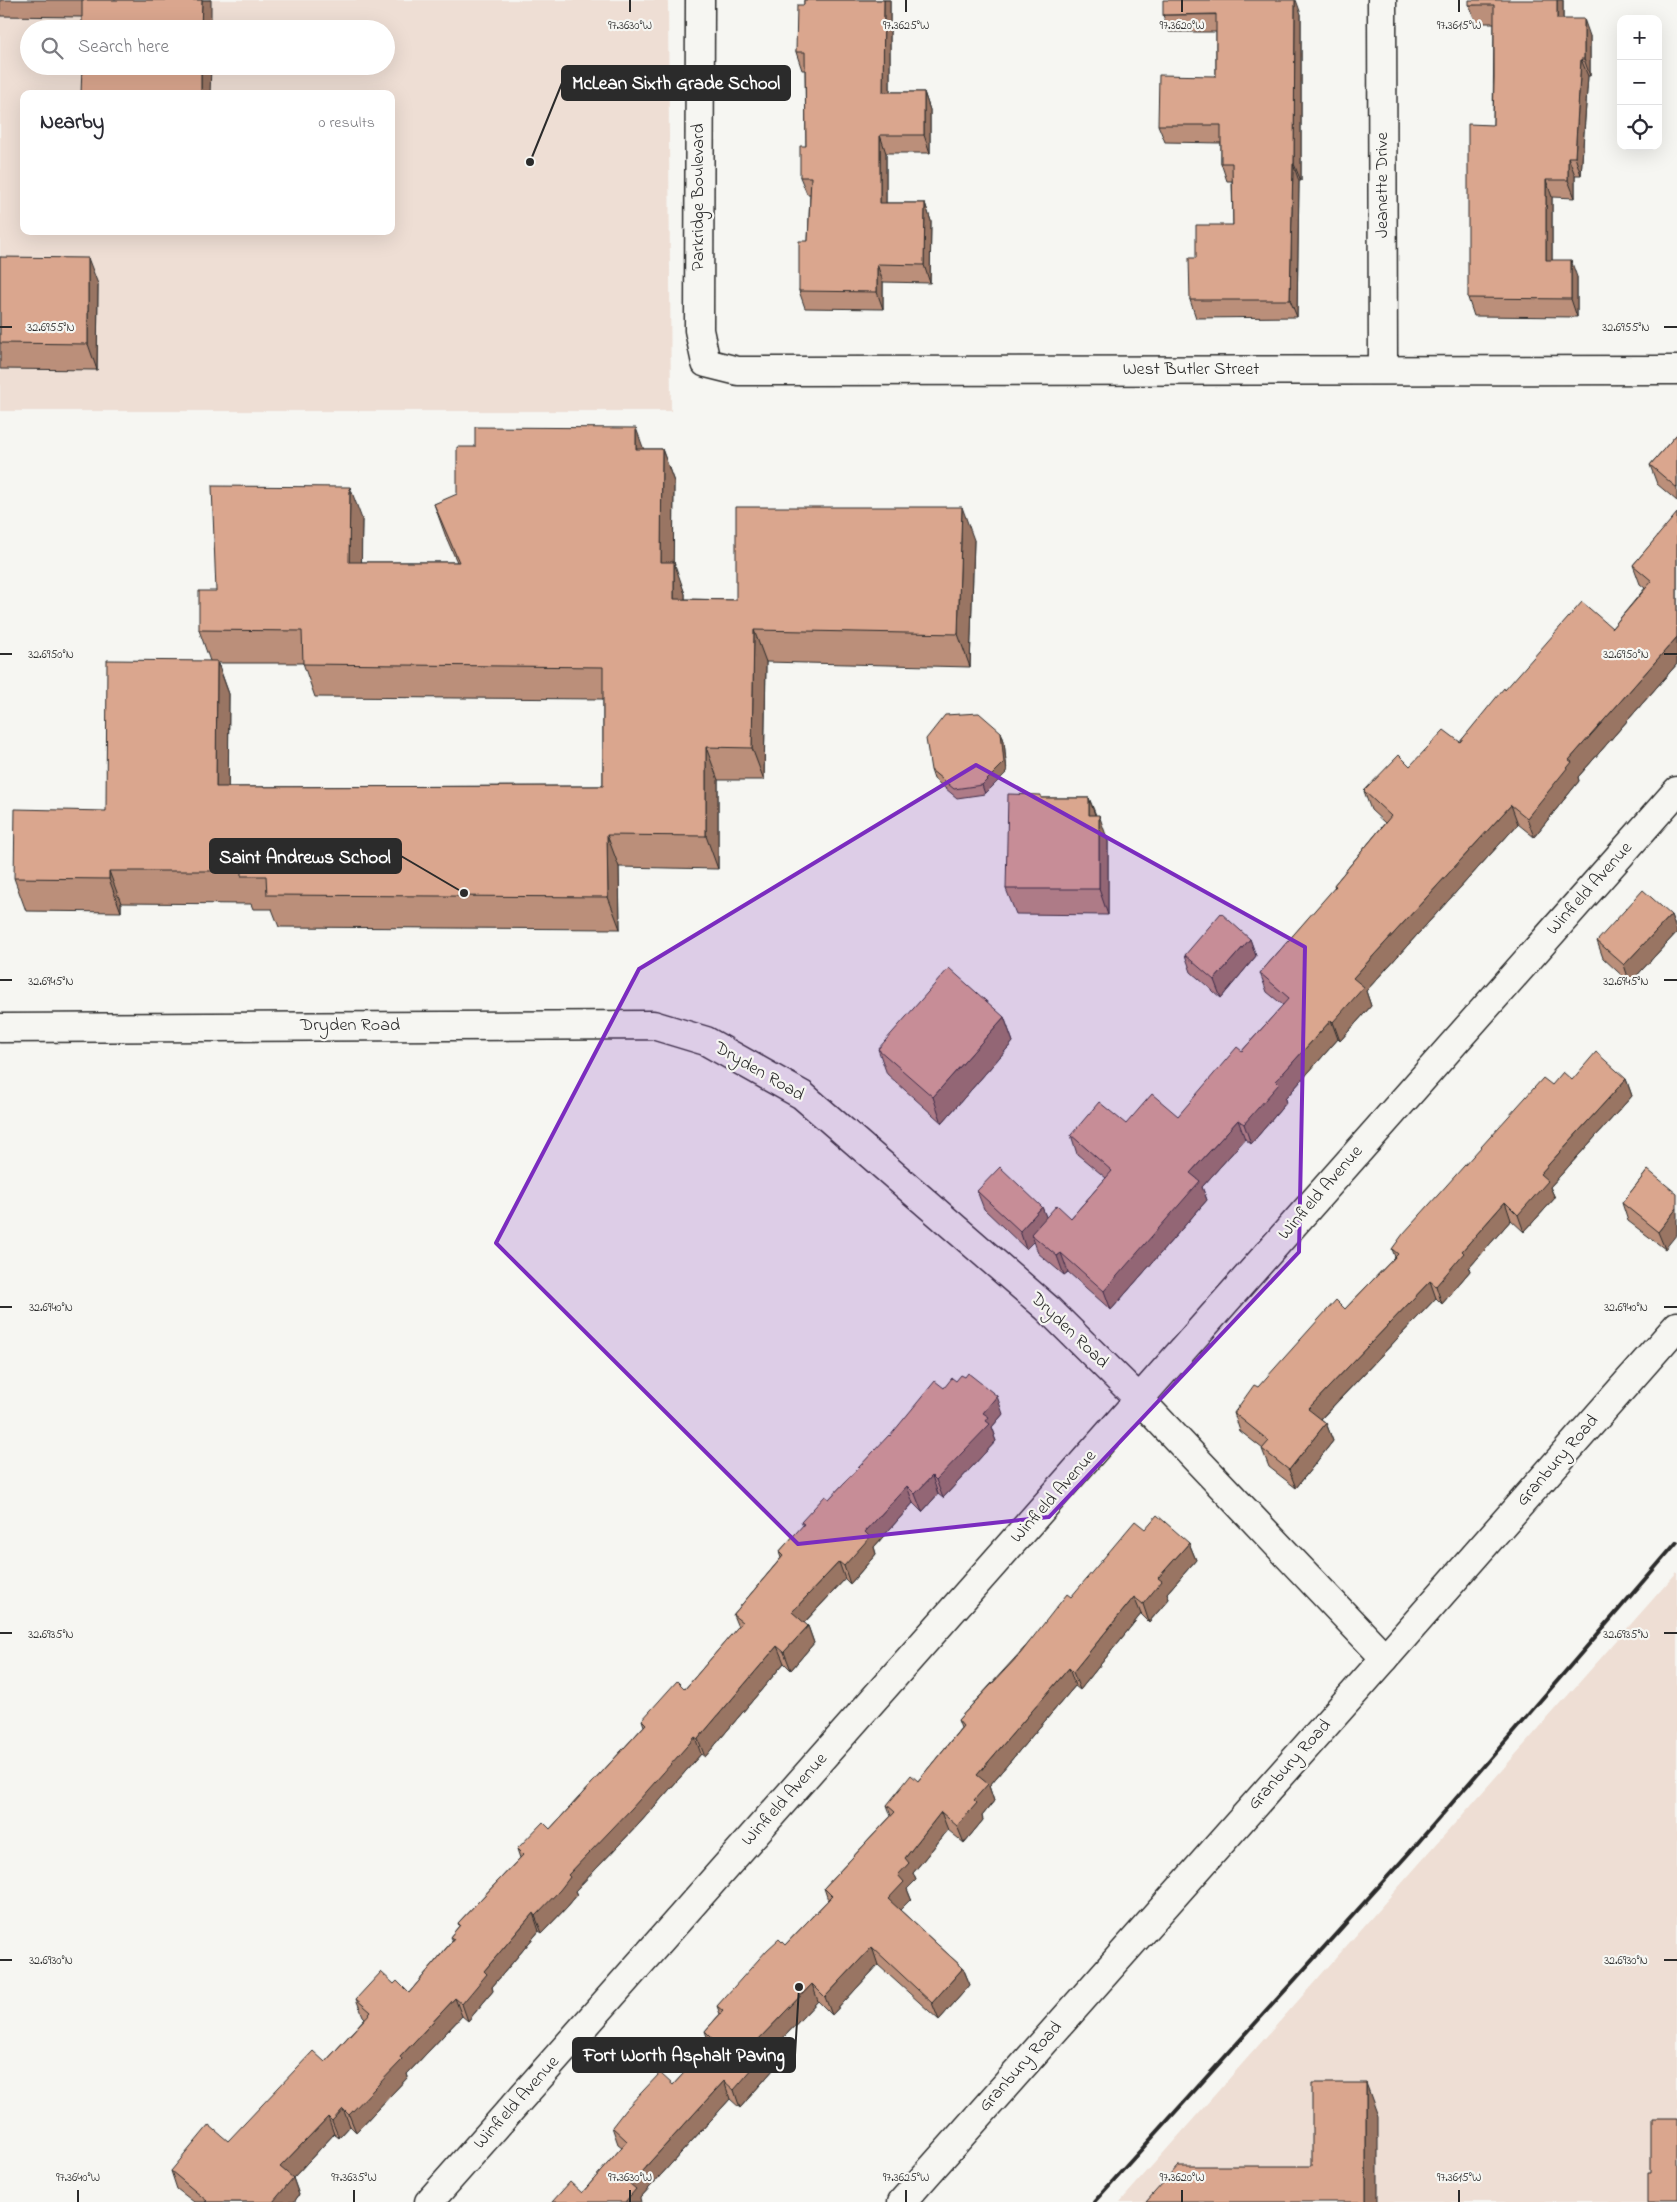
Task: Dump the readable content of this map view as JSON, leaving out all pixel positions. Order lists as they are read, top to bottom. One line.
{"streets":{"street":["Jeanette Drive","Parkridge Boulevard","West Butler Street","Winfield Avenue","Dryden Road","Granbury Road"]},"crossings":[["Jeanette Drive","West Butler Street"],["Parkridge Boulevard","West Butler Street"],["Winfield Avenue","Dryden Road"],["Dryden Road","Granbury Road"]],"places":["McLean Sixth Grade School","Saint Andrews School","Fort Worth Asphalt Paving"],"page":{"map_buttons":["+","−"],"search":"Search here","heading":["Nearby","0 results"]},"coordinates":["97.3630°W","97.3625°W","97.3620°W","97.3615°W","32.6955°N","32.6950°N","32.6945°N","32.6940°N","32.6935°N","32.6930°N","97.3640°W","97.3635°W"]}
